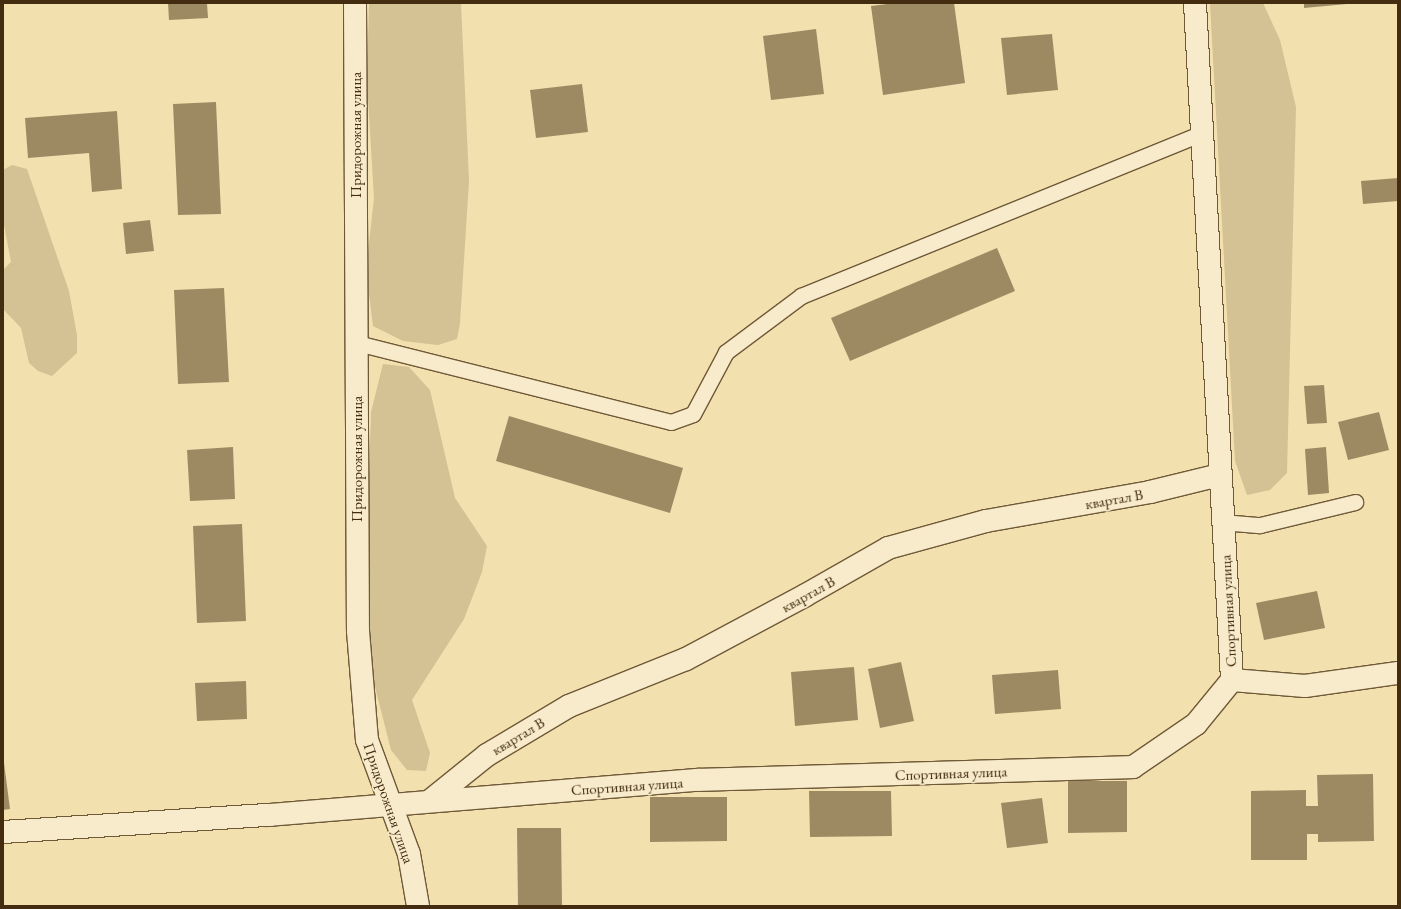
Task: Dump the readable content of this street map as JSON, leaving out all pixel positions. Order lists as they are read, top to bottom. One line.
{"streets":{"street":["Придорожная улица","квартал В","Спортивная улица"]},"crossings":[["Придорожная улица","Спортивная улица"],["квартал В","Спортивная улица"]]}
